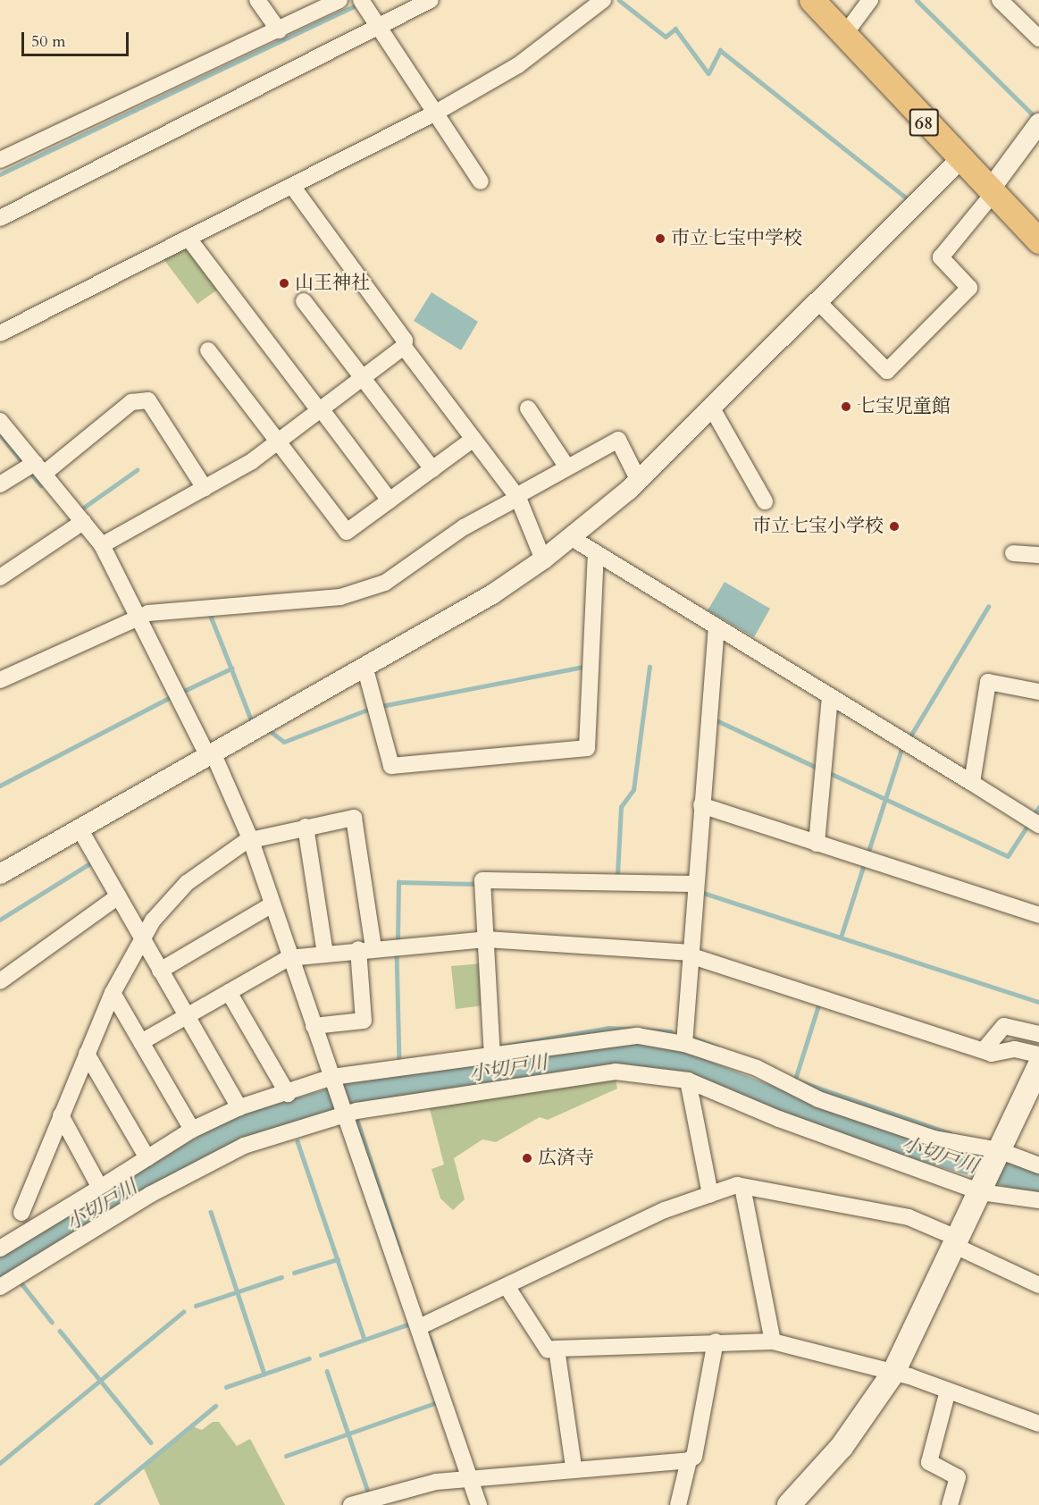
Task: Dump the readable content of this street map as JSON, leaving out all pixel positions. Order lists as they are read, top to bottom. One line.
{"streets":{"main road":["68"]},"water":["小切戸川"],"places":["市立七宝中学校","山王神社","七宝児童館","市立七宝小学校","広済寺"],"scale_bar":"50 m"}
